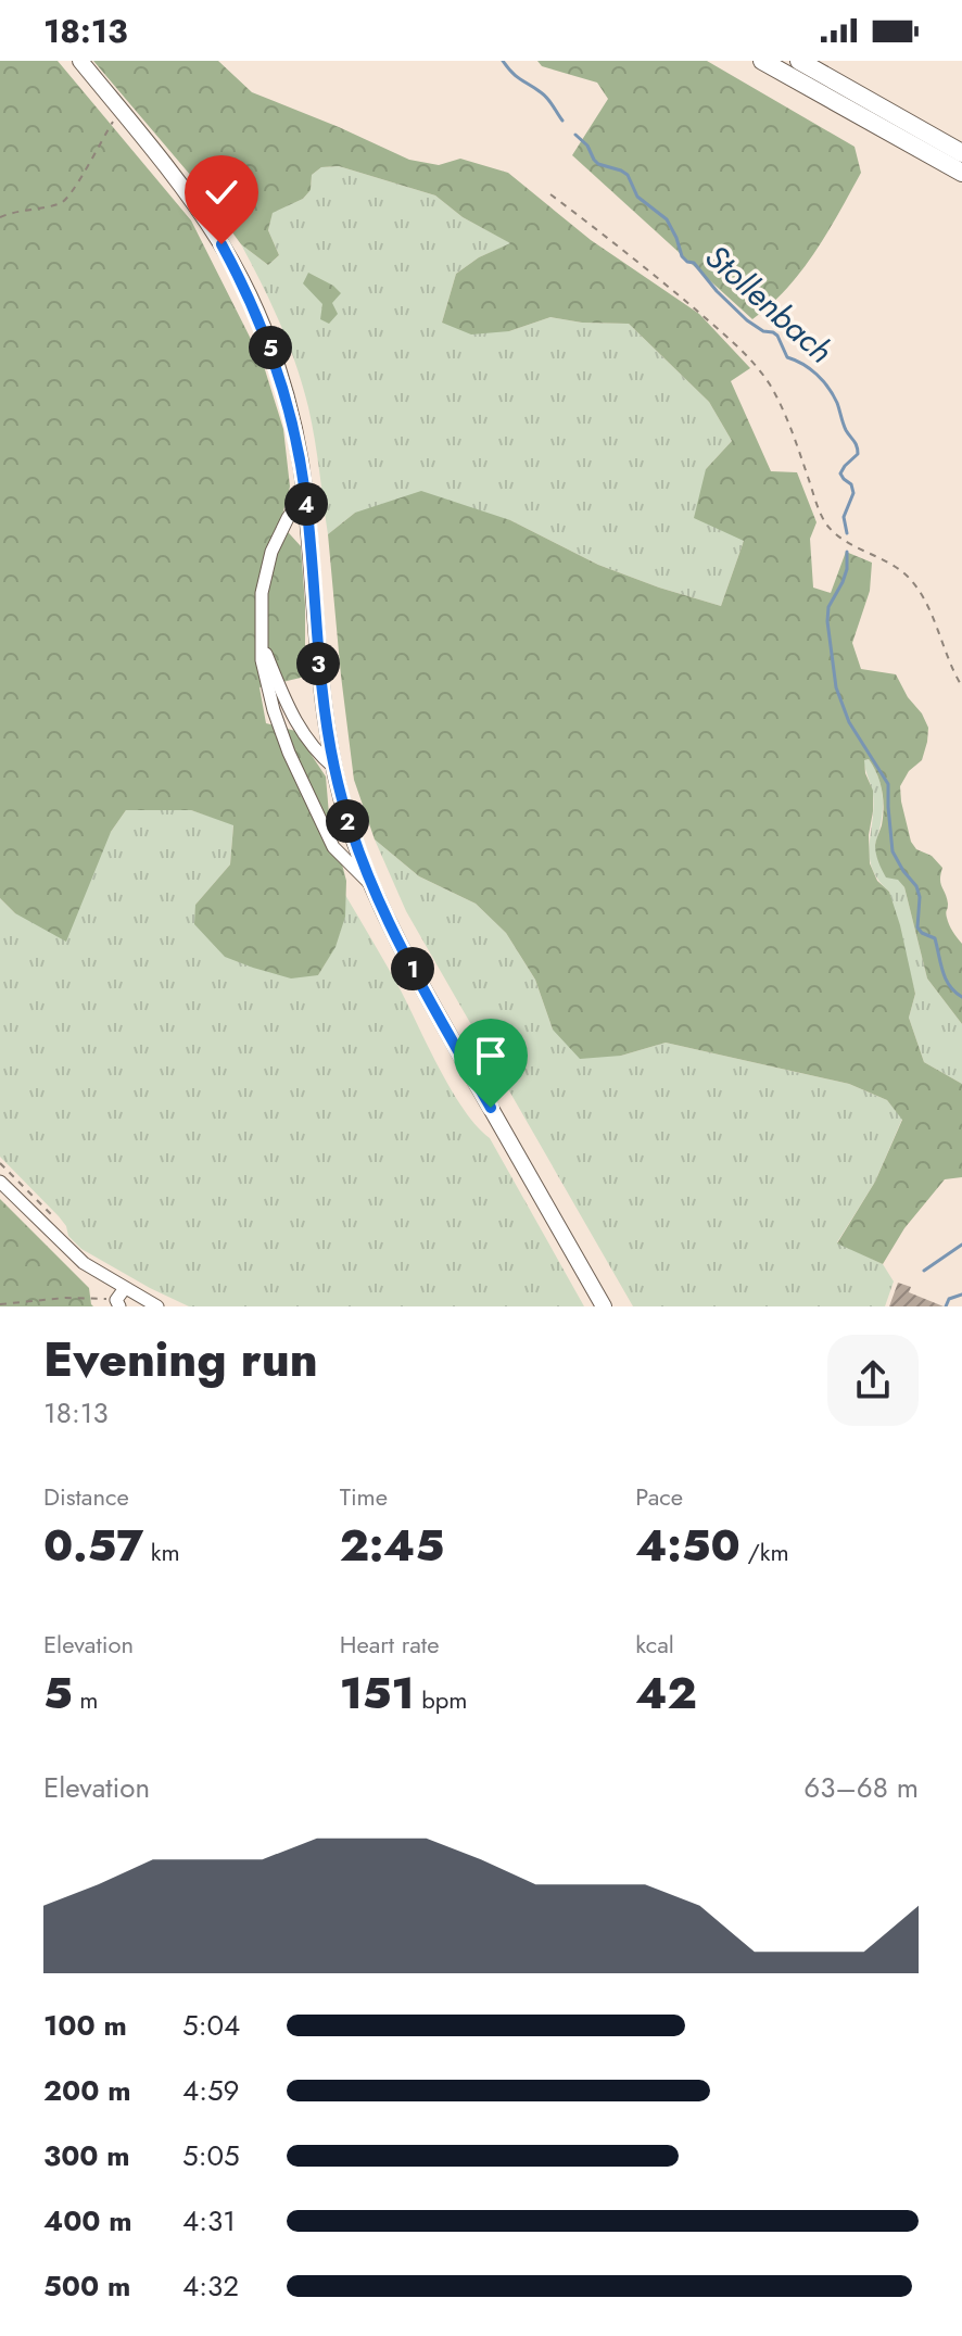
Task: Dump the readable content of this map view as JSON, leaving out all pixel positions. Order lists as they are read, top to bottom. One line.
{"water":["Stollenbach"],"page":{"status":"18:13","pins":["5","4","3","2","1"],"heading":["Evening run","18:13"],"stats":[["Distance","0.57 km"],["Time","2:45"],["Pace","4:50 /km"],["Elevation","5 m"],["Heart rate","151 bpm"],["kcal","42"]],"chart":["Elevation","63–68 m"],"list":[{"name":"100 m","note":"5:04"},{"name":"200 m","note":"4:59"},{"name":"300 m","note":"5:05"},{"name":"400 m","note":"4:31"},{"name":"500 m","note":"4:32"}]}}
